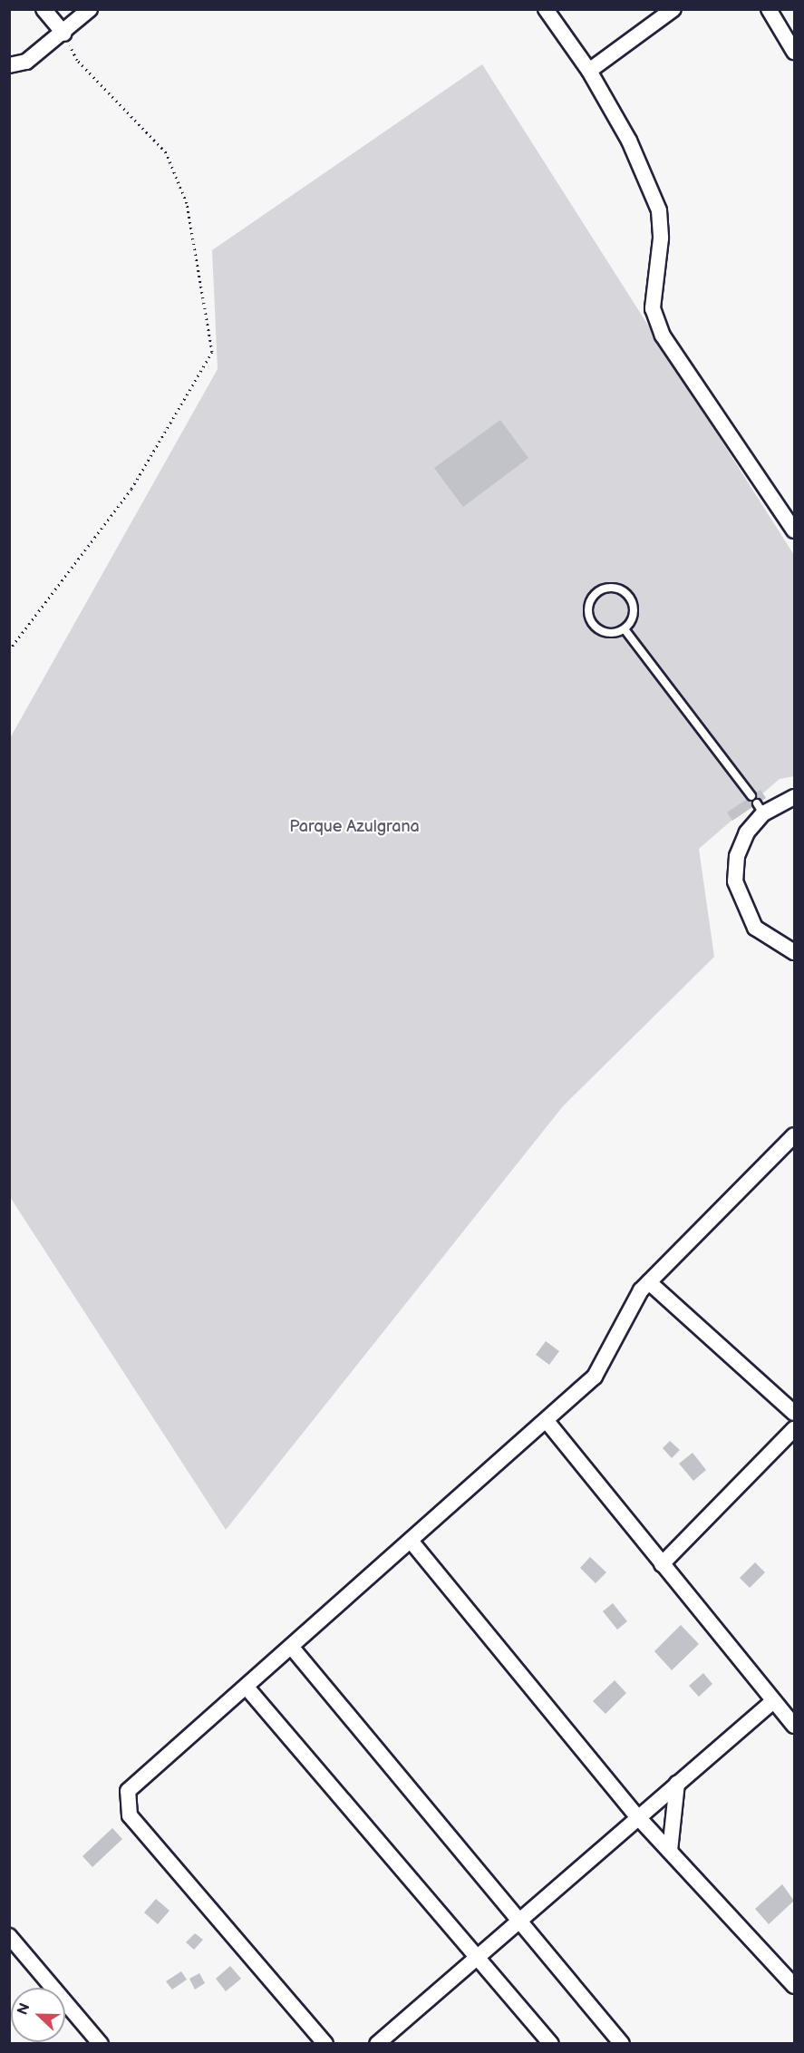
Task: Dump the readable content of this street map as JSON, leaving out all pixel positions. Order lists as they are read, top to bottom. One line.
{"parks":["Parque Azulgrana"],"north":"left"}
